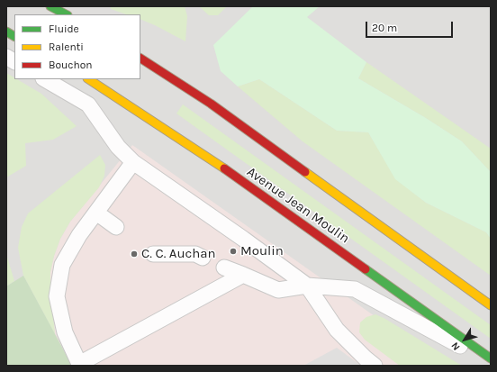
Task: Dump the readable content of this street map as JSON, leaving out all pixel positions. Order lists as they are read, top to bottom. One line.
{"streets":{"main road":["Avenue Jean Moulin"]},"places":["Moulin","C. C. Auchan"],"legend":["Fluide","Ralenti","Bouchon"],"scale_bar":"20 m","north":"bottom left"}
